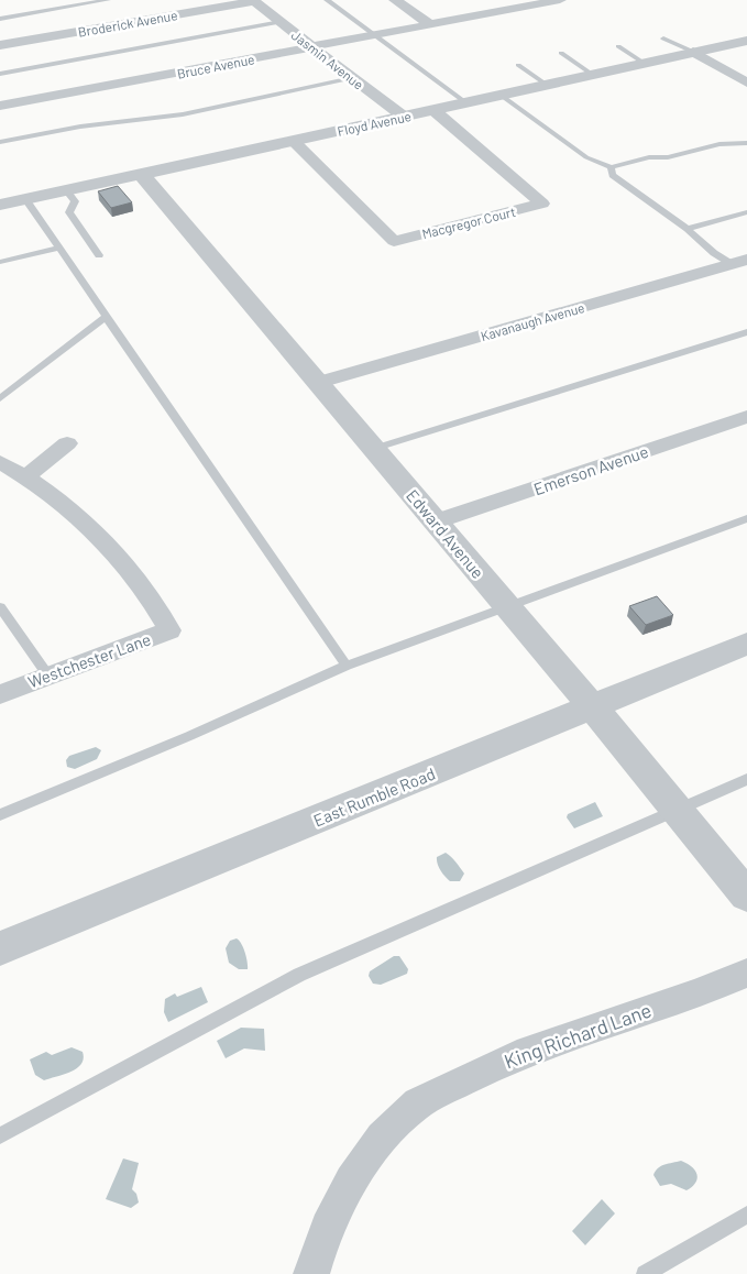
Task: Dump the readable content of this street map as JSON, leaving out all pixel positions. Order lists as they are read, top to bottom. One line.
{"streets":{"street":["Broderick Avenue","Jasmin Avenue","Bruce Avenue","Floyd Avenue","Macgregor Court","Kavanaugh Avenue","Emerson Avenue","Edward Avenue","Westchester Lane","East Rumble Road","King Richard Lane"]},"crossings":[["Broderick Avenue","Jasmin Avenue"],["Jasmin Avenue","Bruce Avenue"],["Jasmin Avenue","Floyd Avenue"],["Floyd Avenue","Macgregor Court"],["Floyd Avenue","Edward Avenue"],["Kavanaugh Avenue","Edward Avenue"],["Emerson Avenue","Edward Avenue"],["Edward Avenue","East Rumble Road"]]}
